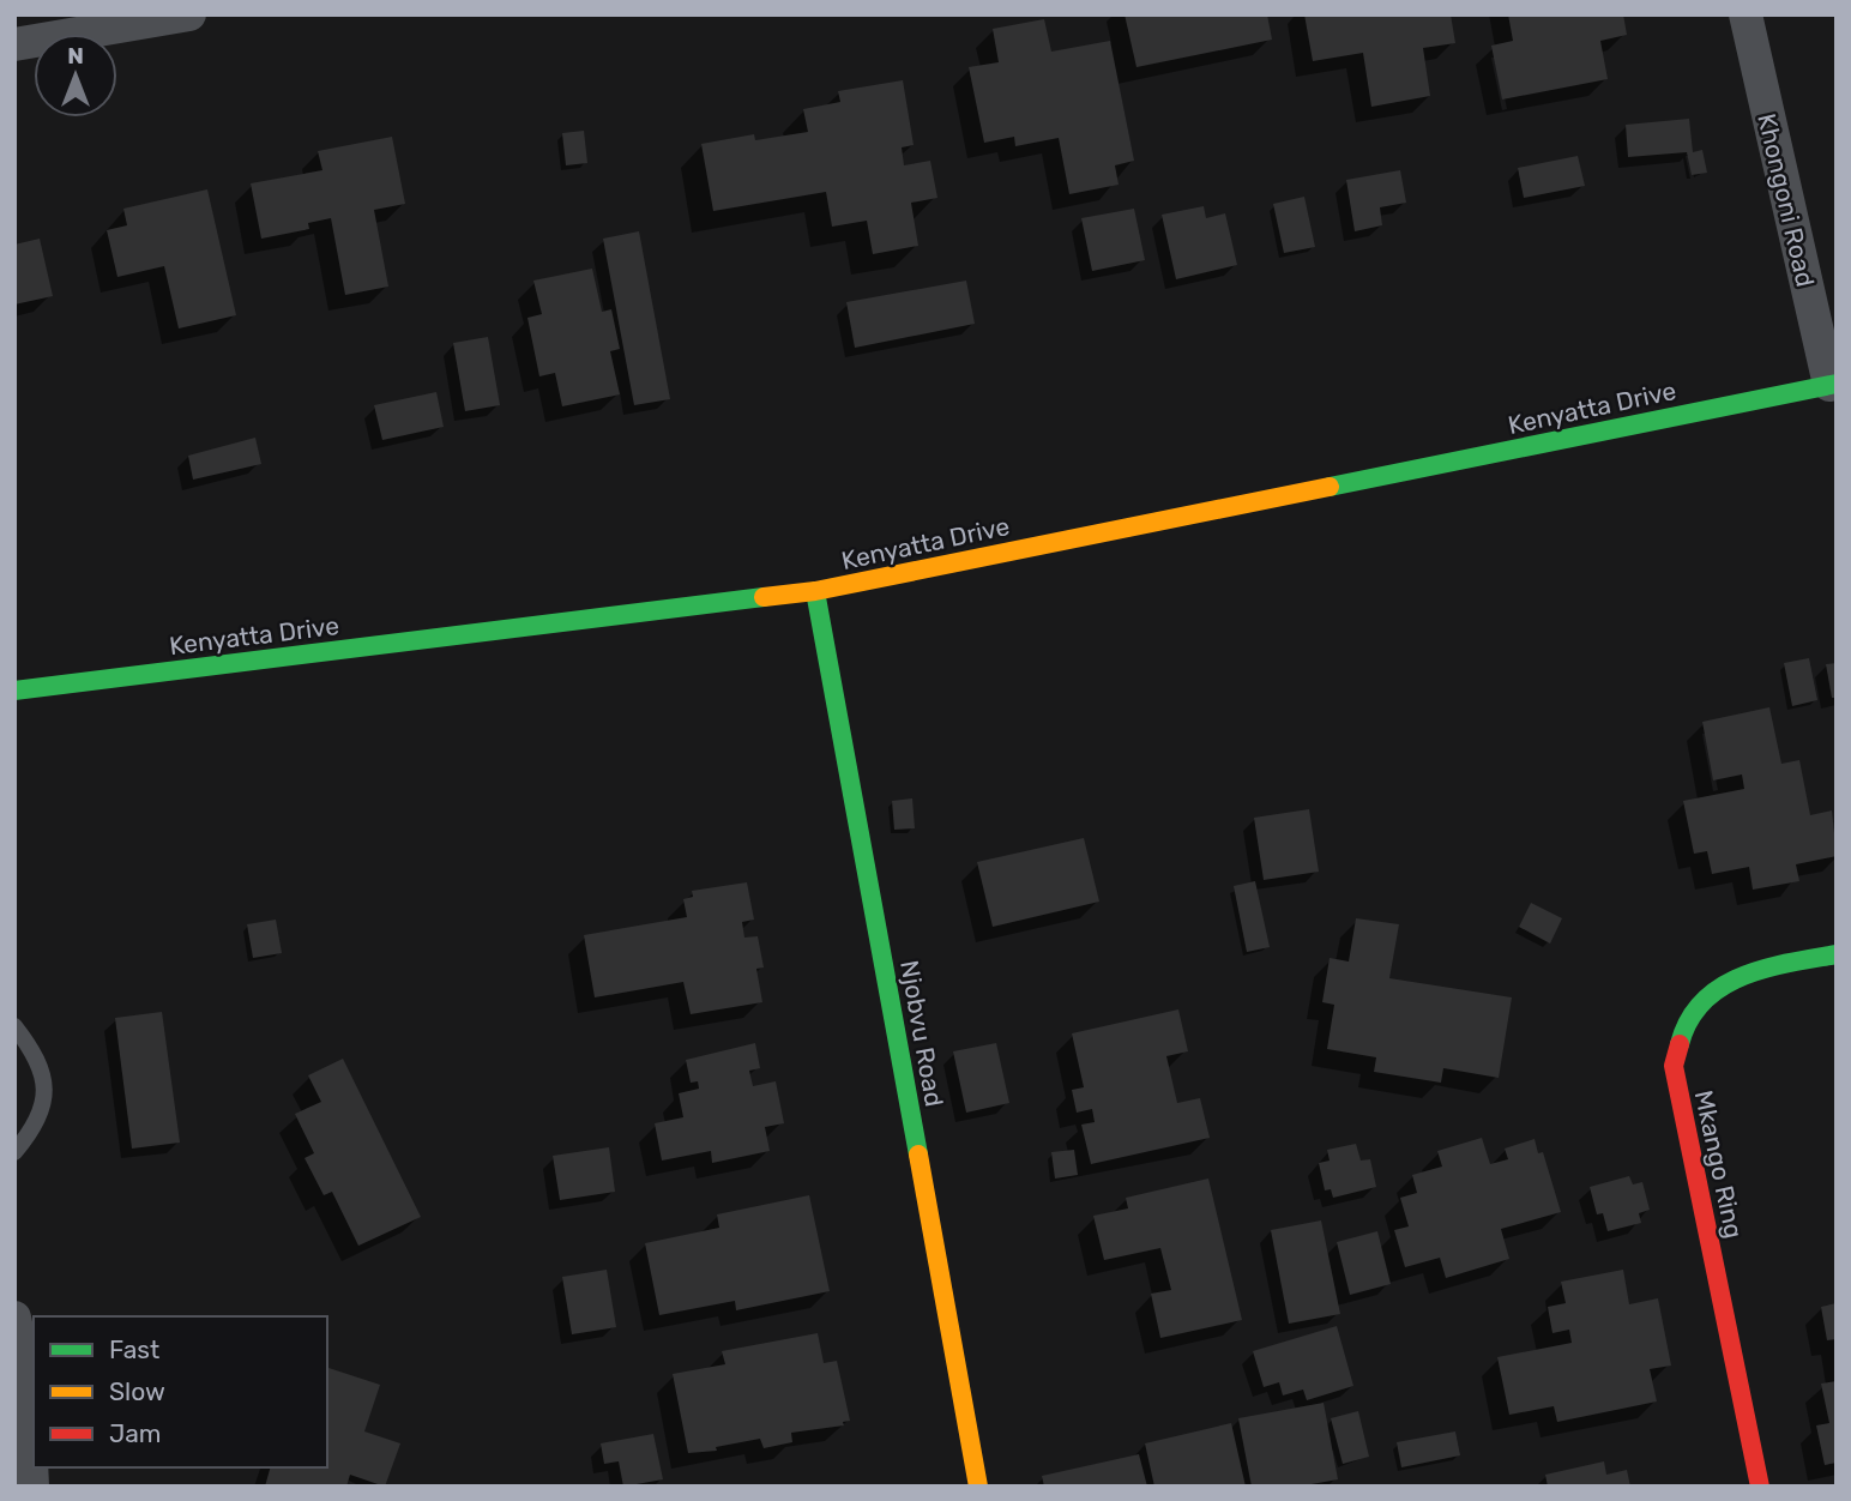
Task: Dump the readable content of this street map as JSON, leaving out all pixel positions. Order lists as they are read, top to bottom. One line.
{"streets":{"street":["Khongoni Road","Kenyatta Drive","Njobvu Road","Mkango Ring"]},"crossings":[["Khongoni Road","Kenyatta Drive"],["Kenyatta Drive","Njobvu Road"]],"legend":["Fast","Slow","Jam"],"north":"top"}
